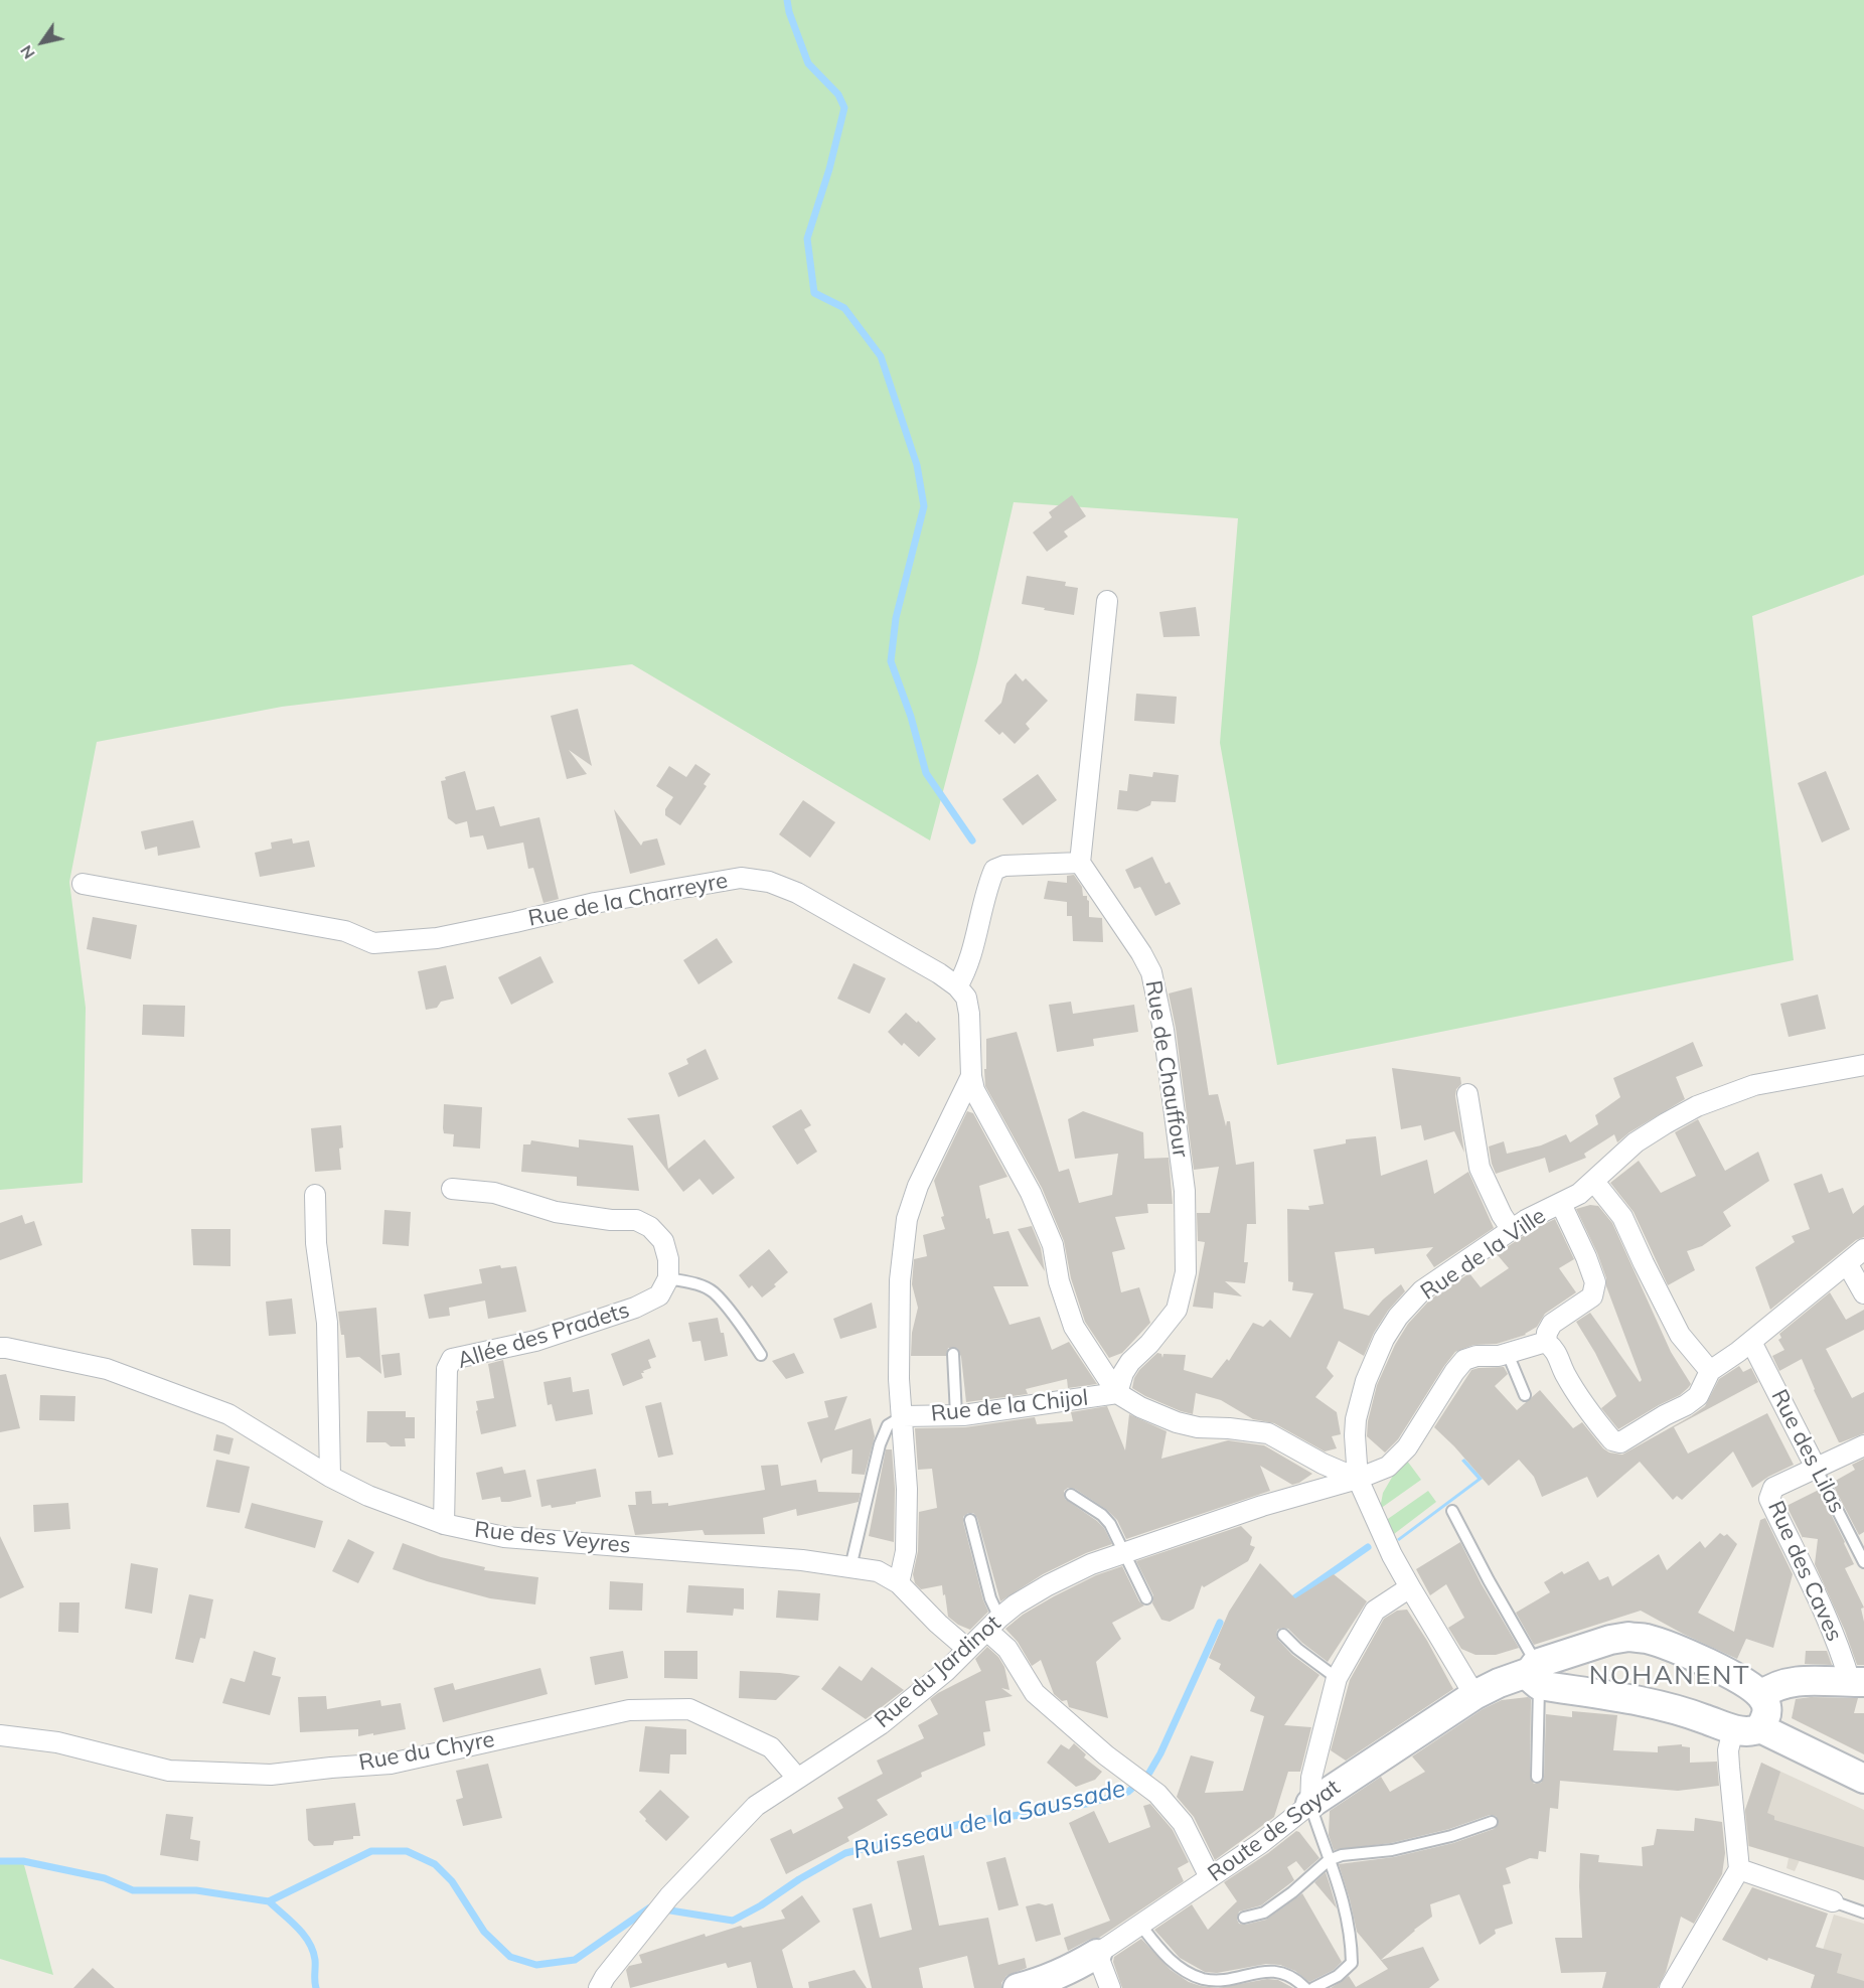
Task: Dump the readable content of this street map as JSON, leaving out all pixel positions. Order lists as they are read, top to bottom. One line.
{"streets":{"street":["Rue de la Charreyre","Rue de Chauffour","Rue de la Ville","Allée des Pradets","Rue de la Chijol","Rue des Lilas","Rue des Veyres","Rue des Caves","Rue du Jardinot","Rue du Chyre","Route de Sayat"]},"crossings":[["Rue de Chauffour","Rue de la Chijol"],["Rue de la Ville","Rue du Jardinot"],["Allée des Pradets","Rue des Veyres"],["Rue des Lilas","Rue des Caves"],["Rue des Veyres","Rue du Jardinot"],["Rue du Jardinot","Rue du Chyre"]],"districts":["NOHANENT"],"water":["Ruisseau de la Saussade"],"north":"bottom left"}
